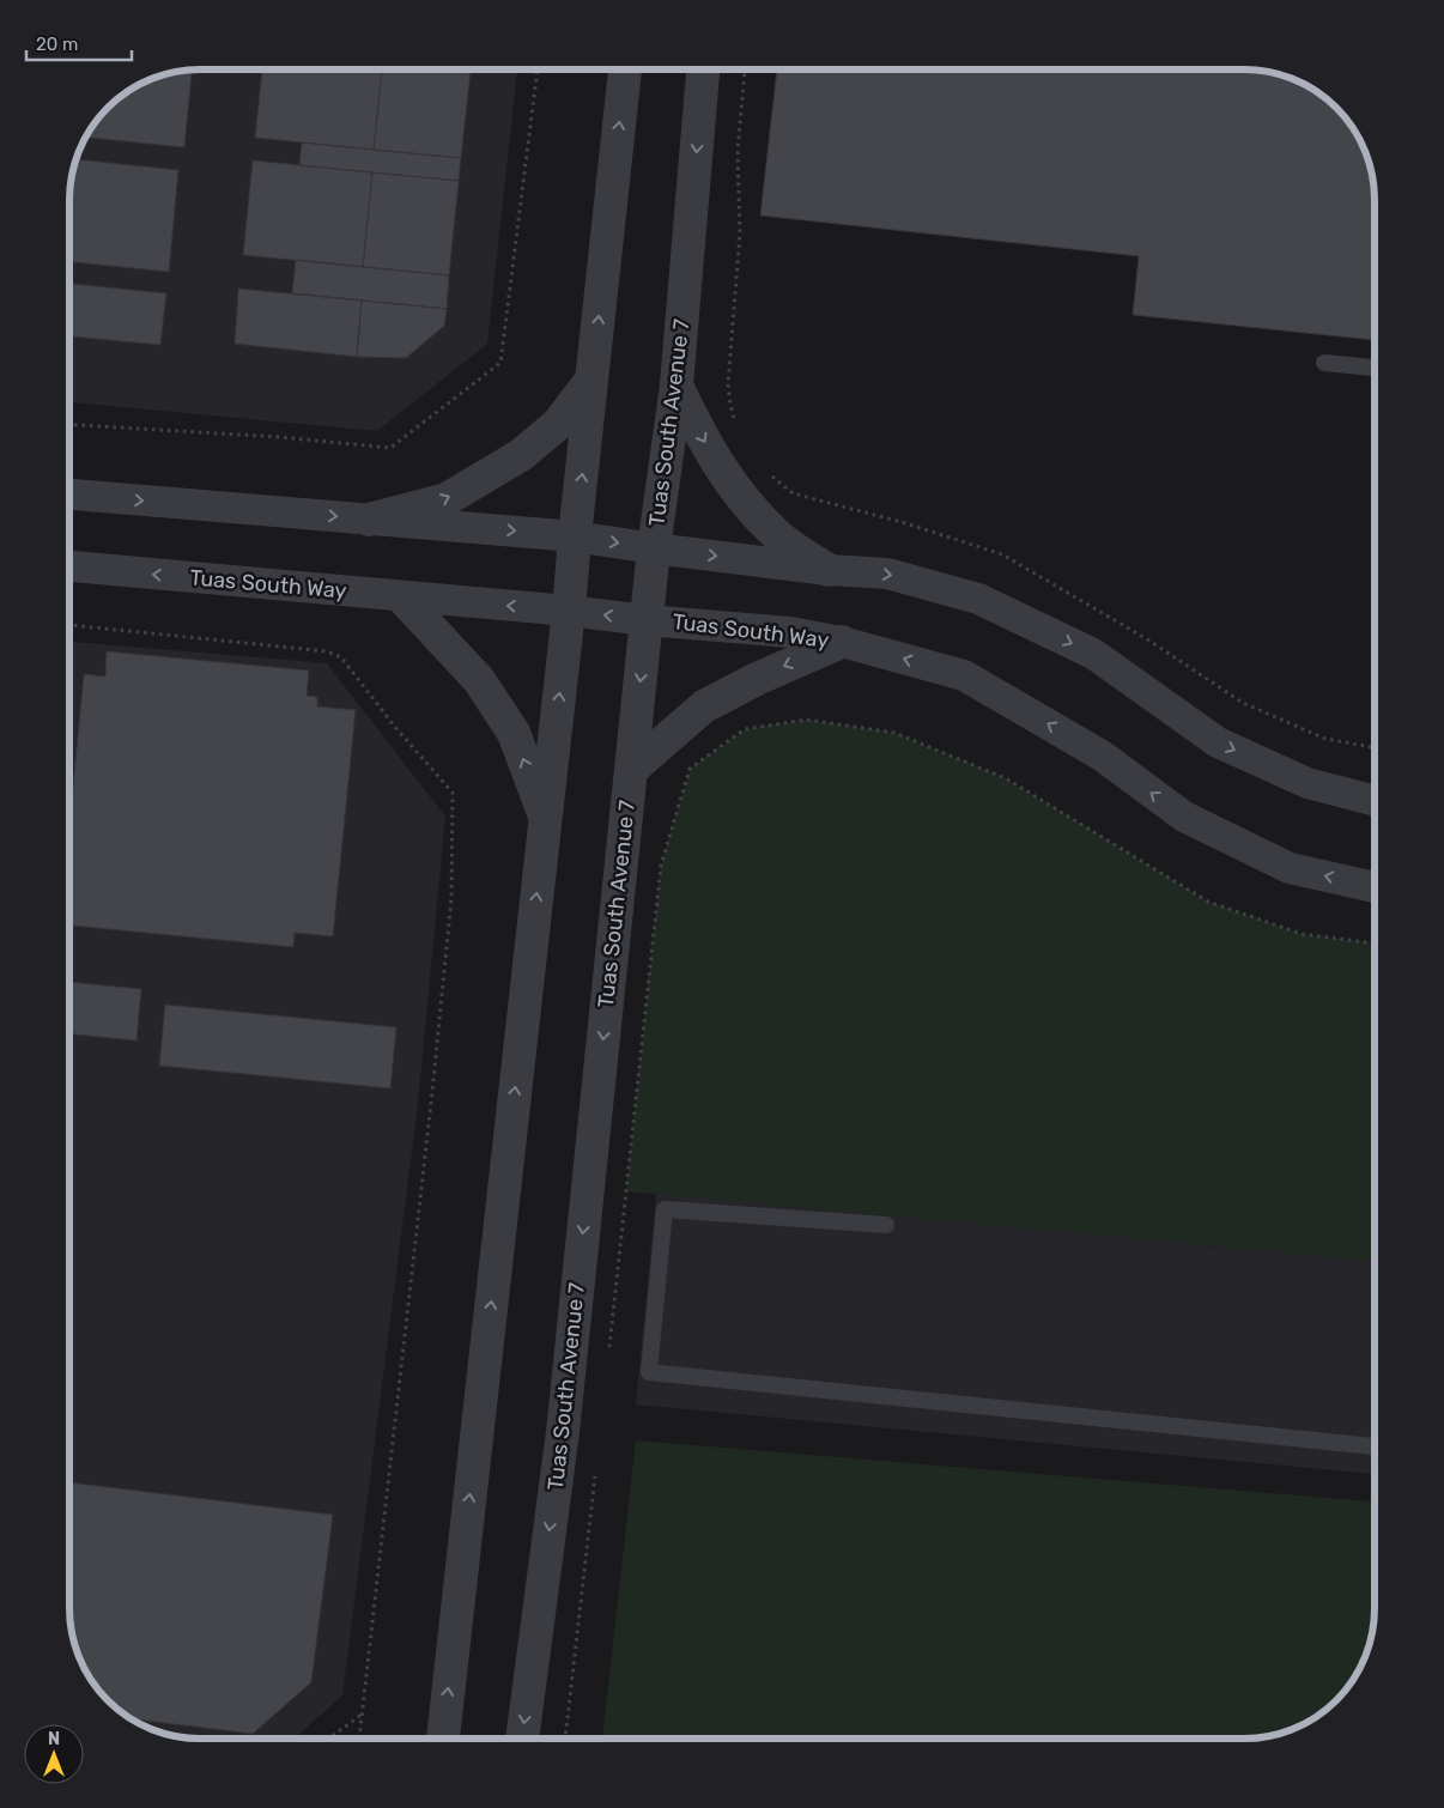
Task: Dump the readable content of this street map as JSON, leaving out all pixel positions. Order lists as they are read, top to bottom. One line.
{"streets":{"street":["Tuas South Avenue 7","Tuas South Way"]},"crossings":[["Tuas South Avenue 7","Tuas South Way"]],"scale_bar":"20 m","north":"top"}
